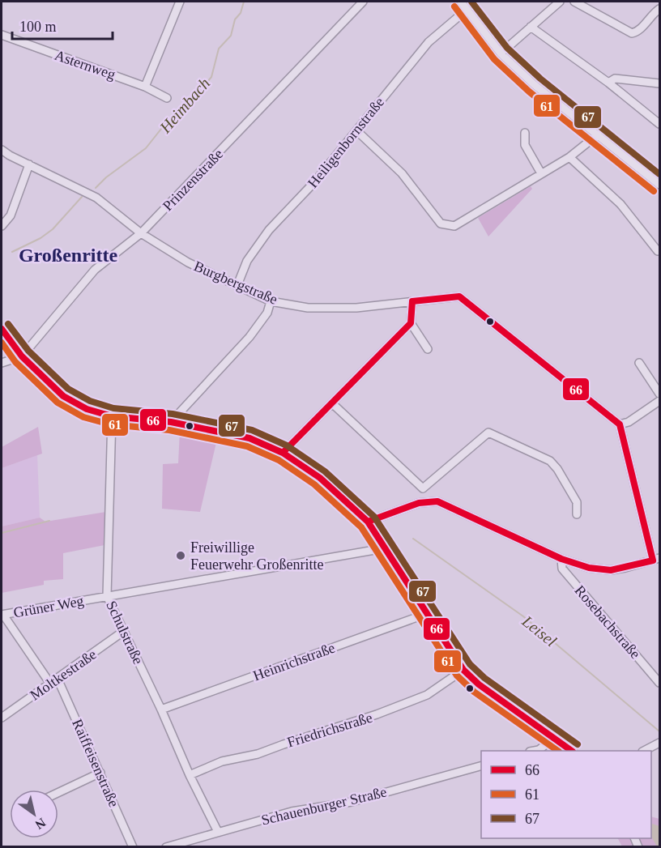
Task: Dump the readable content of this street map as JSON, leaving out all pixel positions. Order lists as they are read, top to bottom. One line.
{"streets":{"street":["Asternweg","Heiligenbornstraße","Prinzenstraße","Burgbergstraße","Grüner Weg","Rosebachstraße","Schulstraße","Heinrichstraße","Moltkestraße","Friedrichstraße","Raiffeisenstraße","Schauenburger Straße"]},"crossings":[["Heiligenbornstraße","Burgbergstraße"],["Prinzenstraße","Burgbergstraße"],["Grüner Weg","Schulstraße"],["Schulstraße","Heinrichstraße"],["Schulstraße","Moltkestraße"],["Schulstraße","Friedrichstraße"],["Schulstraße","Schauenburger Straße"],["Moltkestraße","Raiffeisenstraße"]],"districts":["Großenritte"],"water":["Heimbach","Leisel"],"places":["Freiwillige Feuerwehr Großenritte"],"lines":["transit line 67","transit line 61","transit line 66"],"legend":["66","61","67"],"scale_bar":"100 m","north":"bottom right"}
